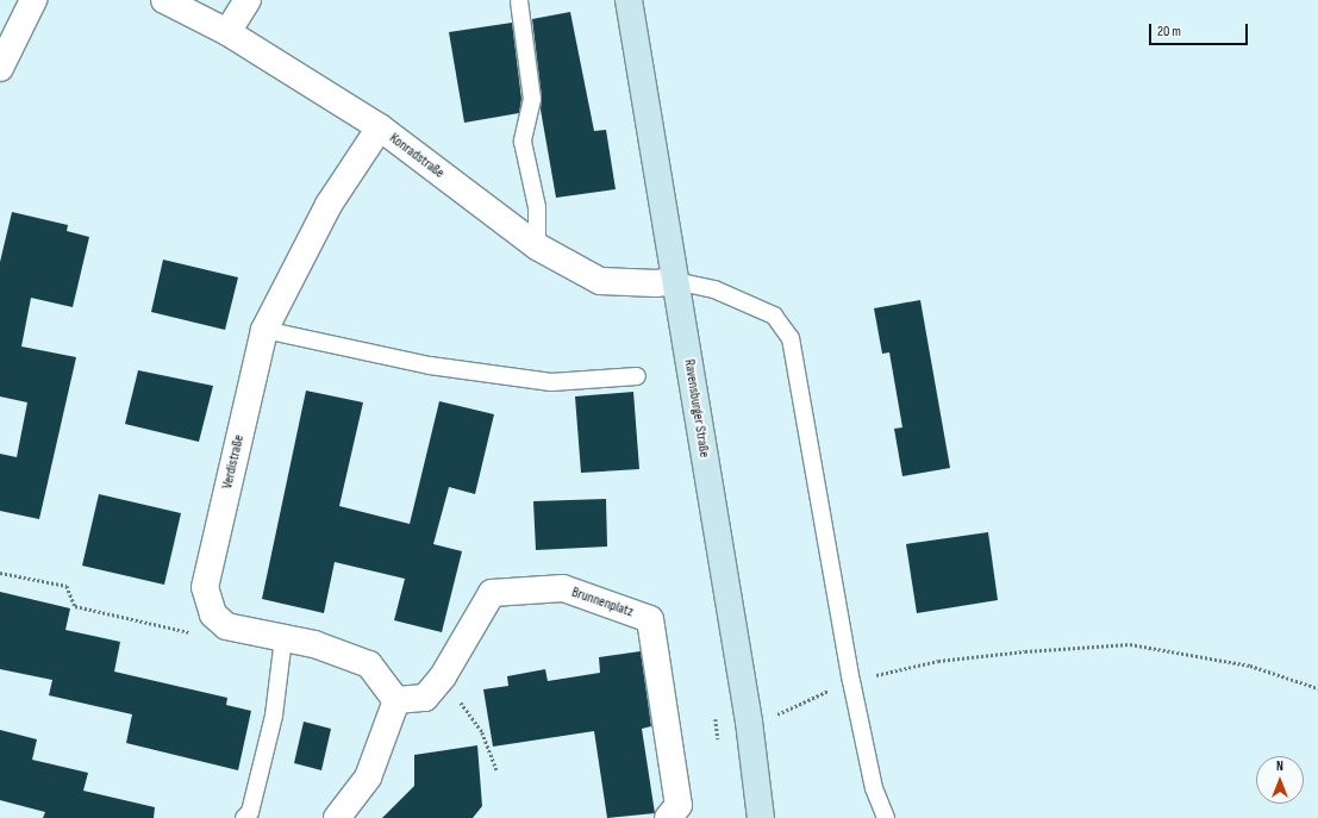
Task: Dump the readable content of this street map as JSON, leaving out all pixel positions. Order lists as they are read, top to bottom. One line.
{"streets":{"main road":["Ravensburger Straße"],"street":["Konradstraße","Verdistraße","Brunnenplatz"]},"crossings":[["Konradstraße","Ravensburger Straße"],["Konradstraße","Verdistraße"]],"scale_bar":"20 m","north":"top"}
